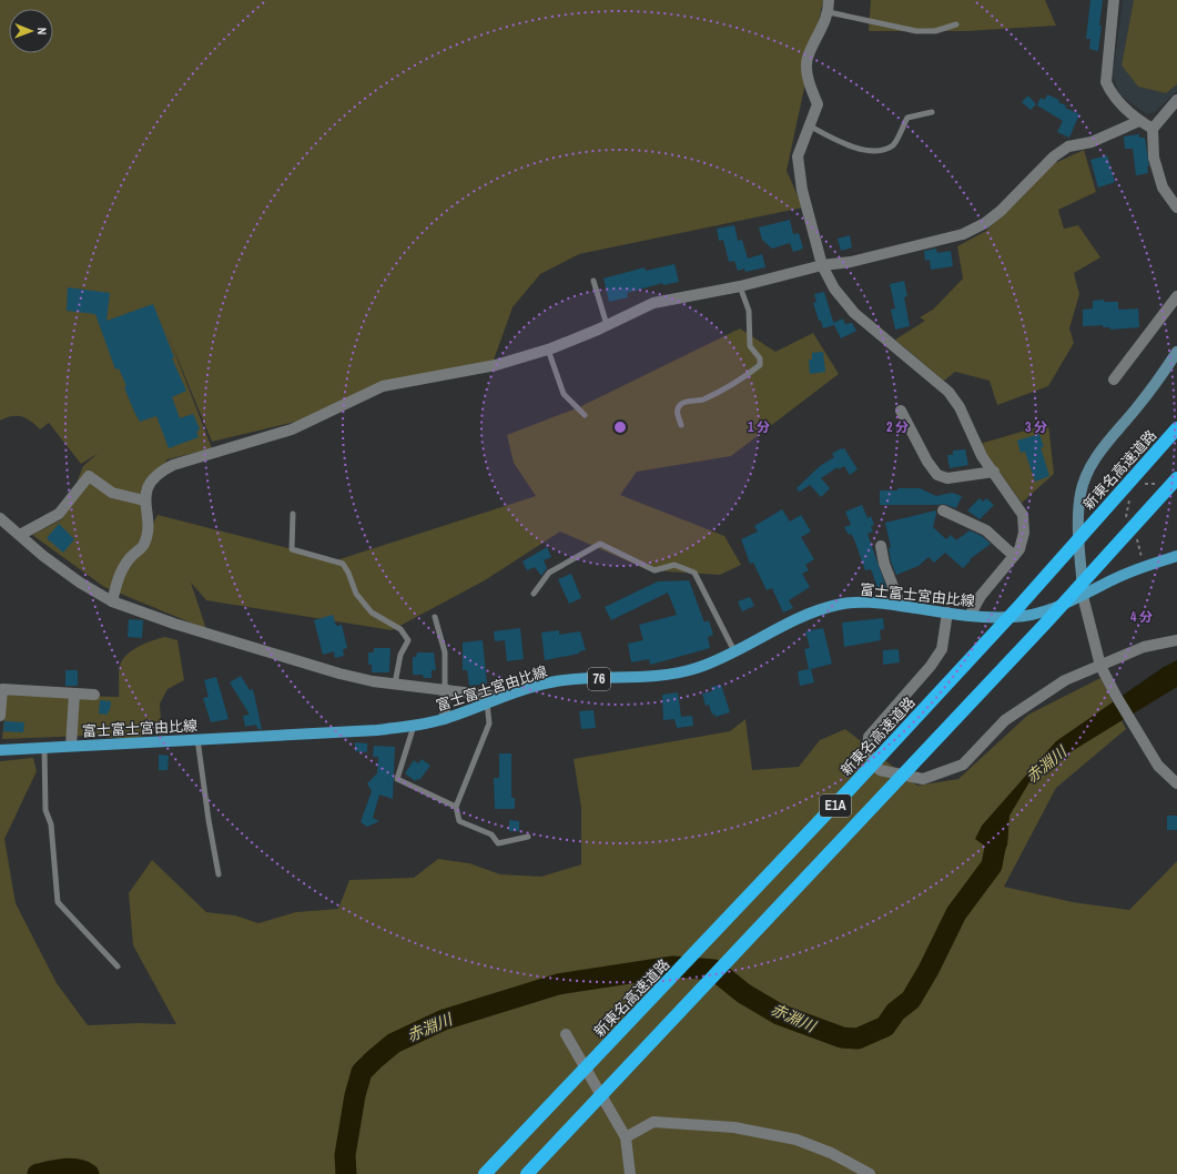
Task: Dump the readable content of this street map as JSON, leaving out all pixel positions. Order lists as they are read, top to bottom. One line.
{"streets":{"highway":["新東名高速道路","E1A"],"main road":["富士富士宮由比線","76"]},"water":["赤淵川"],"north":"right","rings":["1 分","2 分","3 分","4 分"]}
